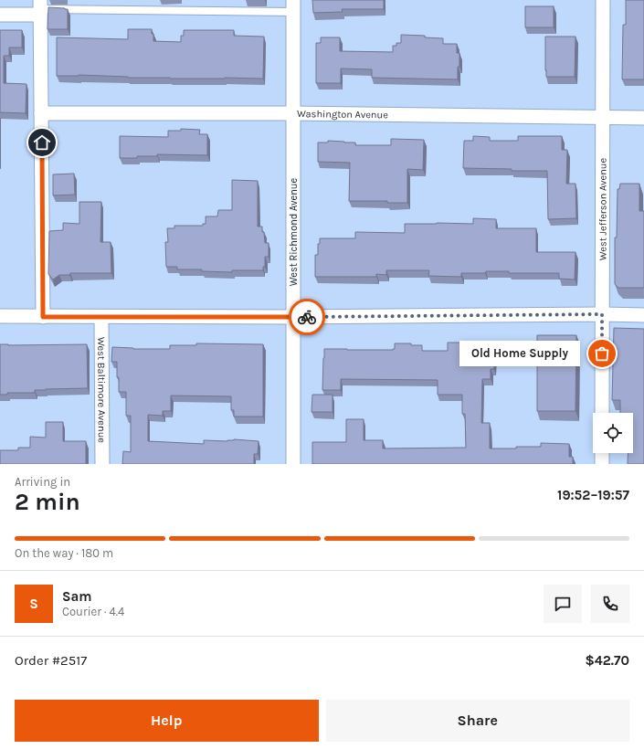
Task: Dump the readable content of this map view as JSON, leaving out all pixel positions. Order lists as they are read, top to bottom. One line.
{"streets":{"street":["Washington Avenue","West Jefferson Avenue","West Richmond Avenue","West Baltimore Avenue"]},"crossings":[["Washington Avenue","West Jefferson Avenue"],["Washington Avenue","West Richmond Avenue"]],"places":["Old Home Supply"],"page":{"bubble":"Old Home Supply","heading":["2 min","Arriving in","19:52–19:57"],"panel":["Sam","Courier · 4.4","Order #2517","$42.70"],"bar":"On the way · 180 m","round":"S","buttons":["Help","Share"]}}
